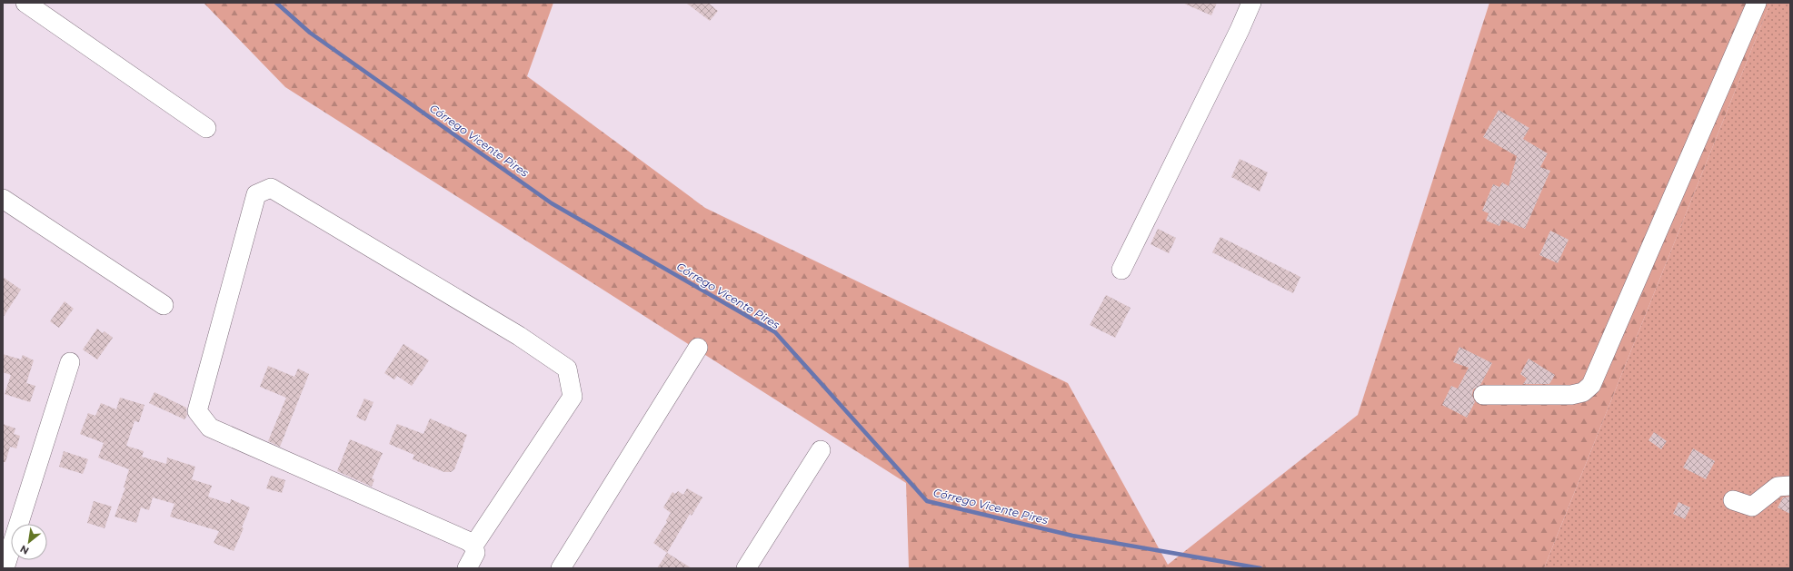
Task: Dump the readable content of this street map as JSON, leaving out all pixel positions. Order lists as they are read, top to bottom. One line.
{"water":["Córrego Vicente Pires"],"north":"bottom left"}
